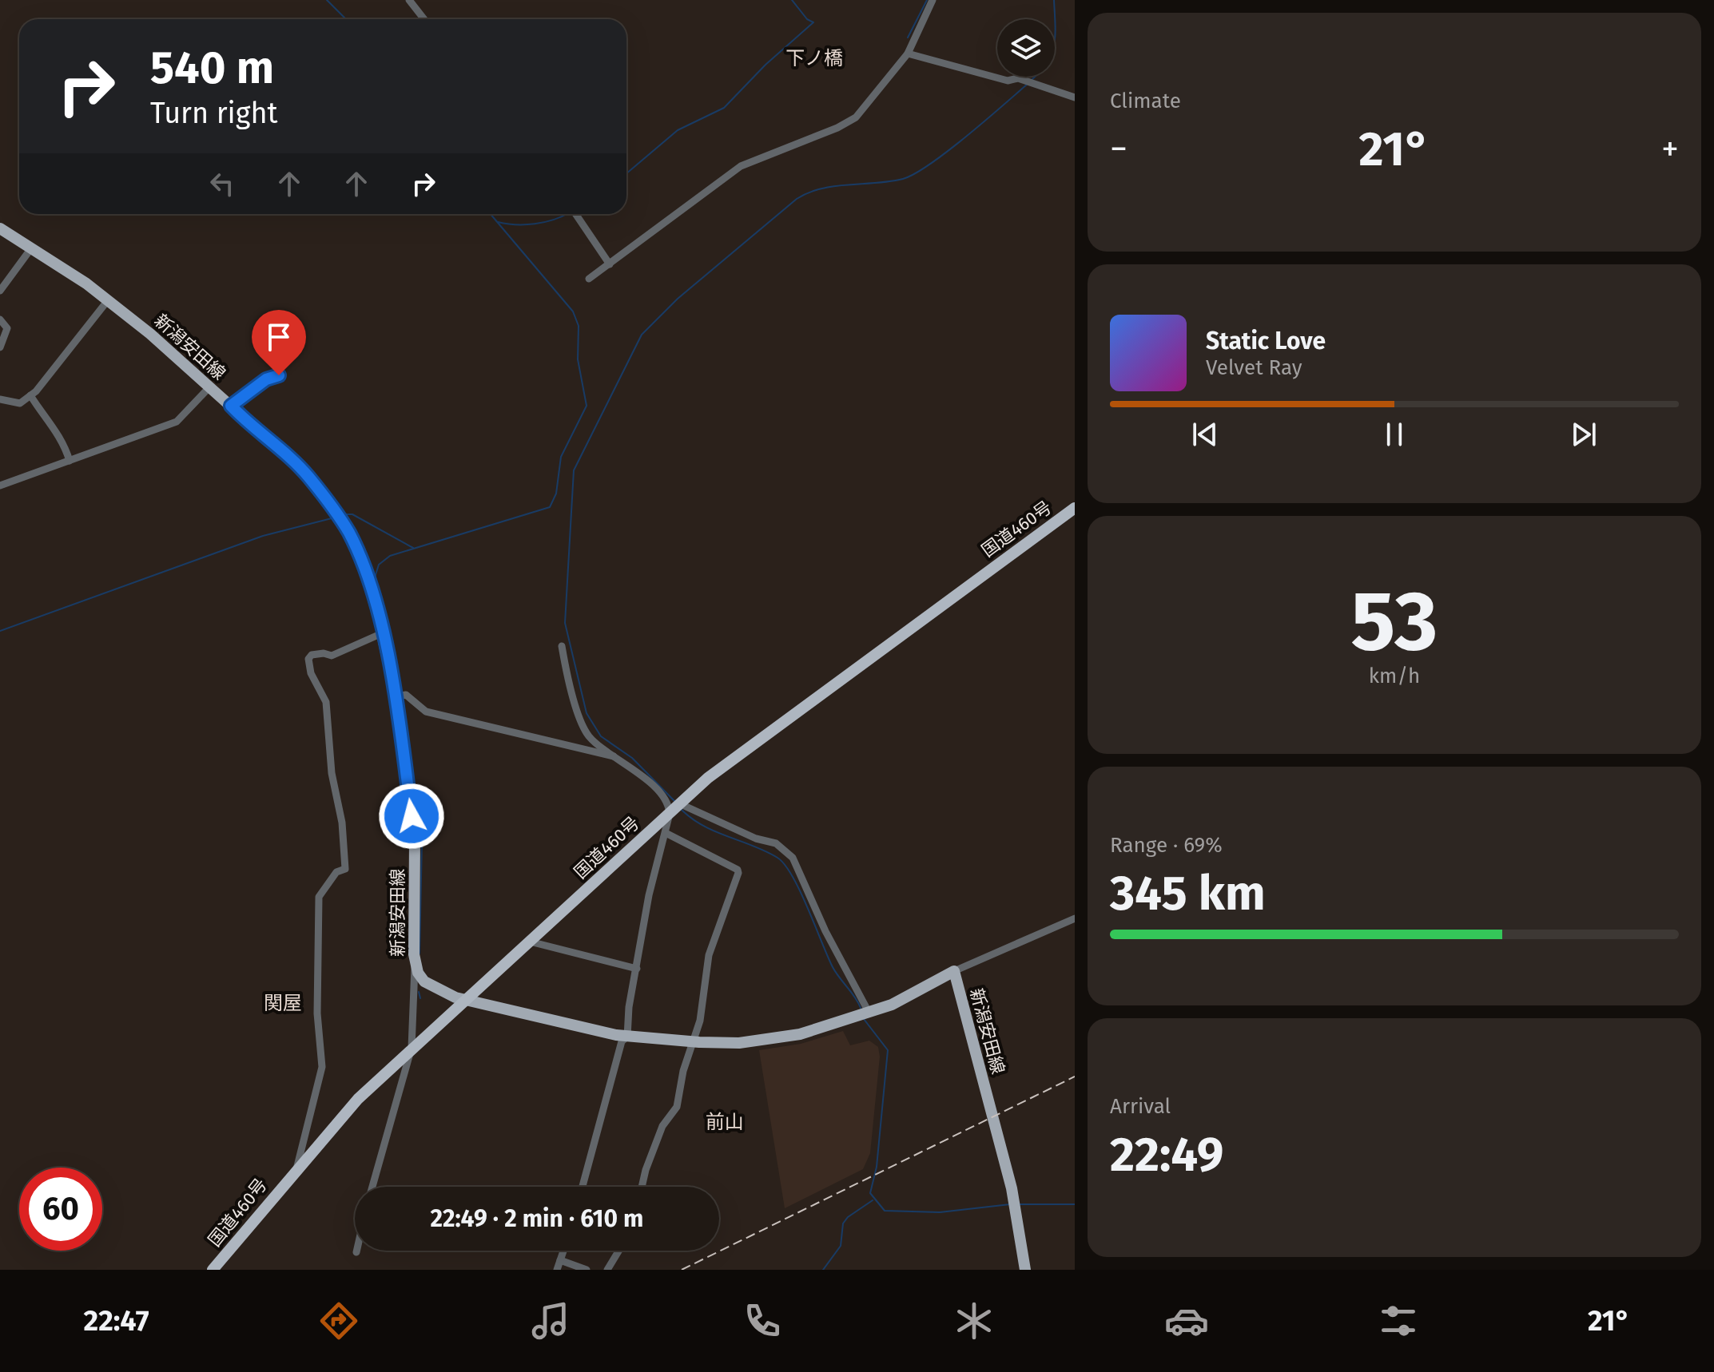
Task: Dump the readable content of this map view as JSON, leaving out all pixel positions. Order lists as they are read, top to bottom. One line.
{"streets":{"highway":["国道460号"],"main road":["新潟安田線"]},"crossings":[["新潟安田線","国道460号"]],"districts":["下ノ橋","関屋","前山"],"page":{"tile":["Climate",["53","km/h"],["Range · 69%","345 km"],["Arrival","22:49"]],"turn":["540 m","Turn right"],"heat":["−","21°","+"],"song":["Static Love","Velvet Ray"],"limit":"60","trip":"22:49 · 2 min · 610 m","tabs":["22:47","21°"]}}
